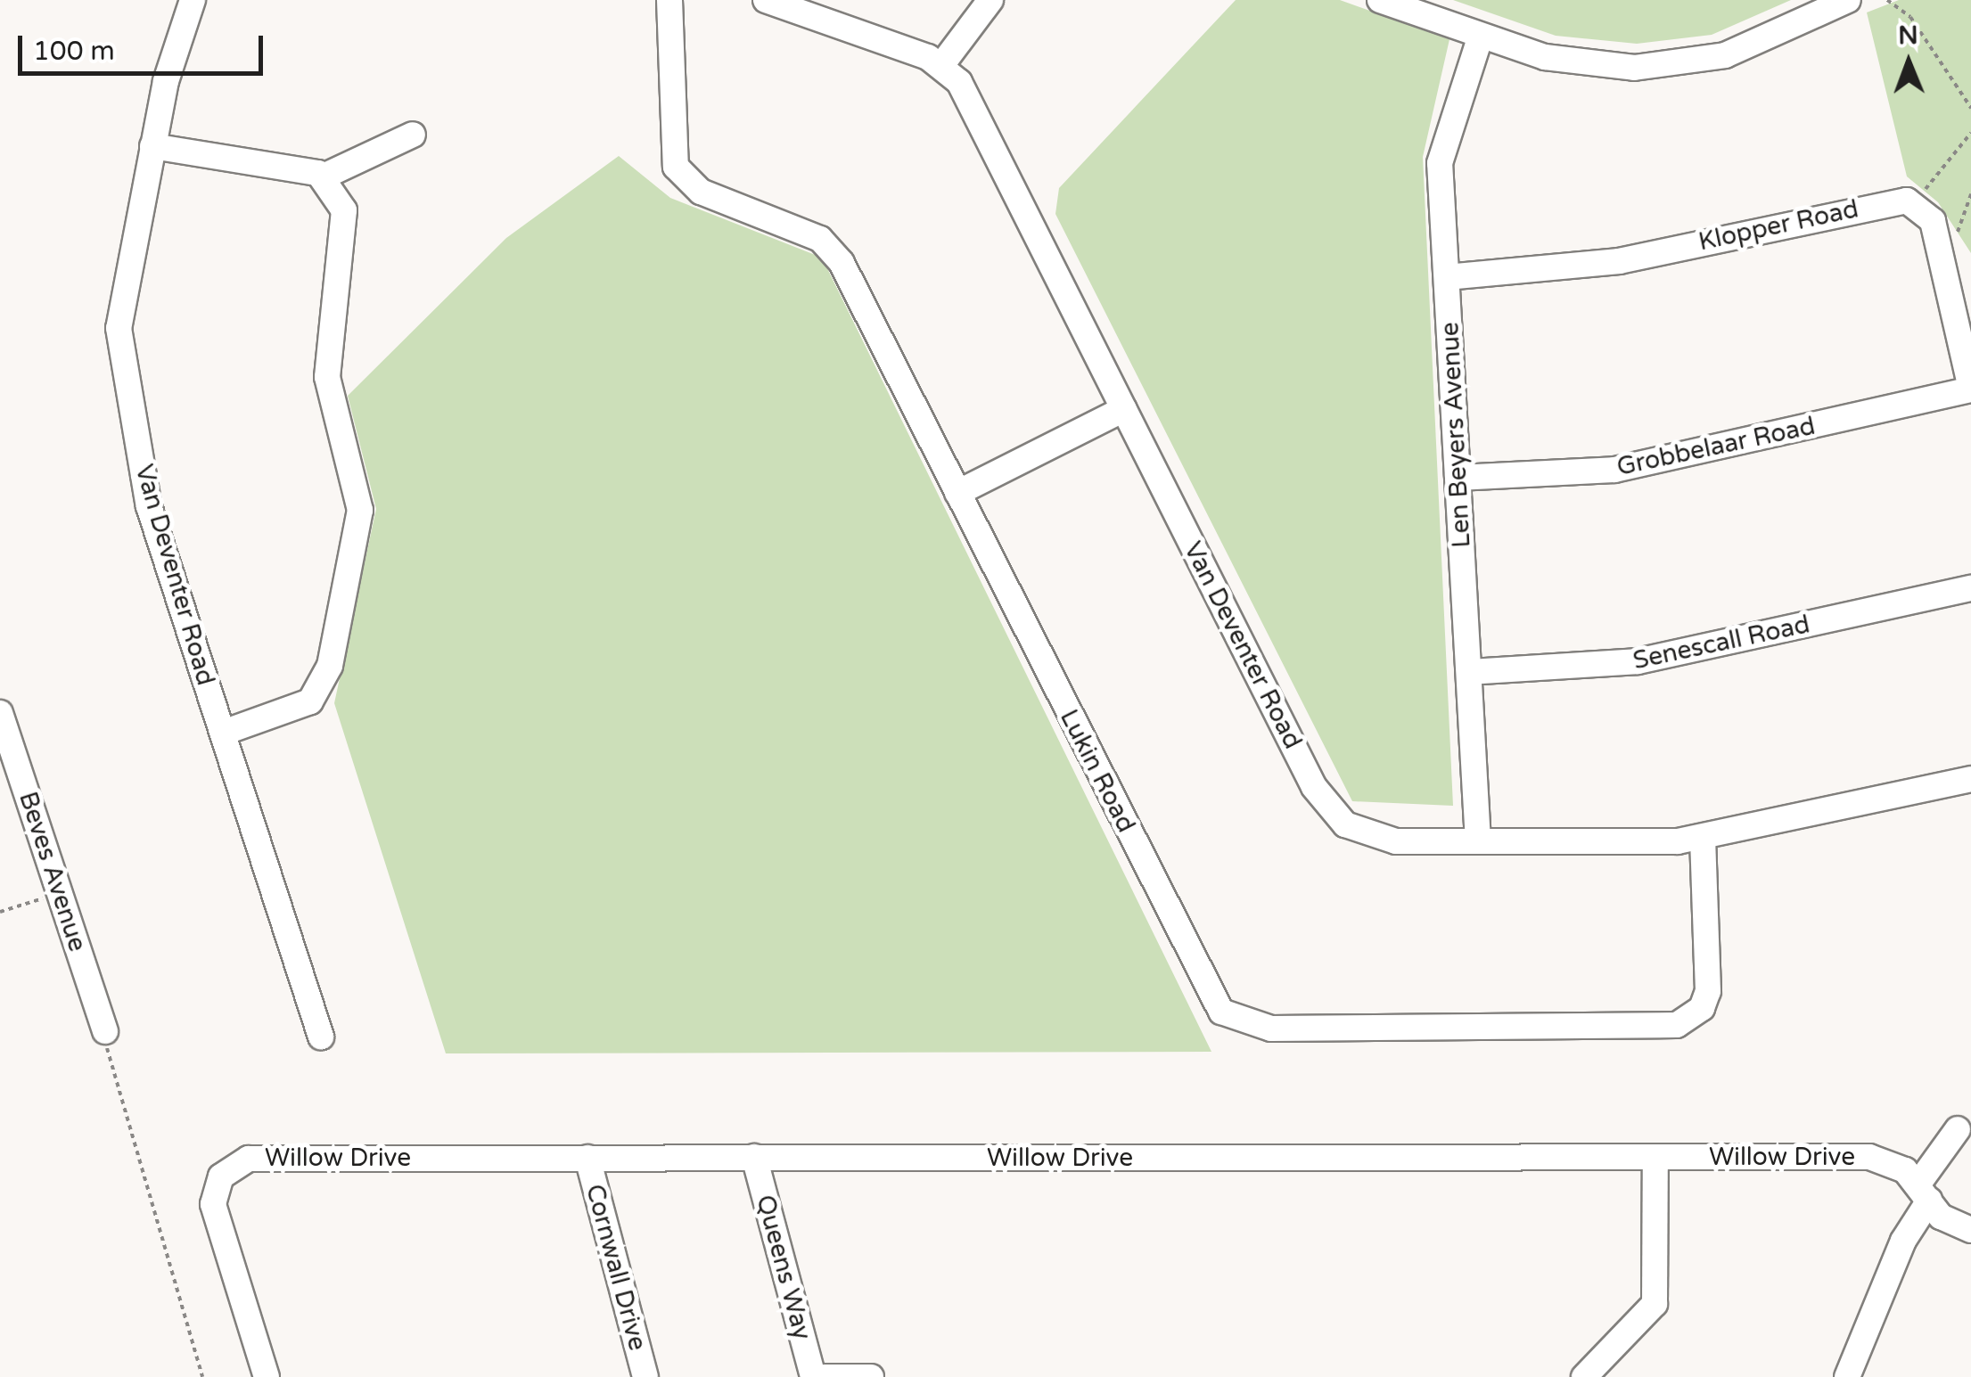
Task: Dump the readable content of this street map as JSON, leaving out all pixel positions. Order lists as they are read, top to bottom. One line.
{"streets":{"street":["Klopper Road","Len Beyers Avenue","Grobbelaar Road","Van Deventer Road","Senescall Road","Lukin Road","Beves Avenue","Willow Drive","Cornwall Drive","Queens Way"]},"crossings":[["Klopper Road","Len Beyers Avenue"],["Len Beyers Avenue","Grobbelaar Road"],["Len Beyers Avenue","Van Deventer Road"],["Len Beyers Avenue","Senescall Road"],["Van Deventer Road","Lukin Road"],["Willow Drive","Cornwall Drive"],["Willow Drive","Queens Way"]],"scale_bar":"100 m","north":"top"}
